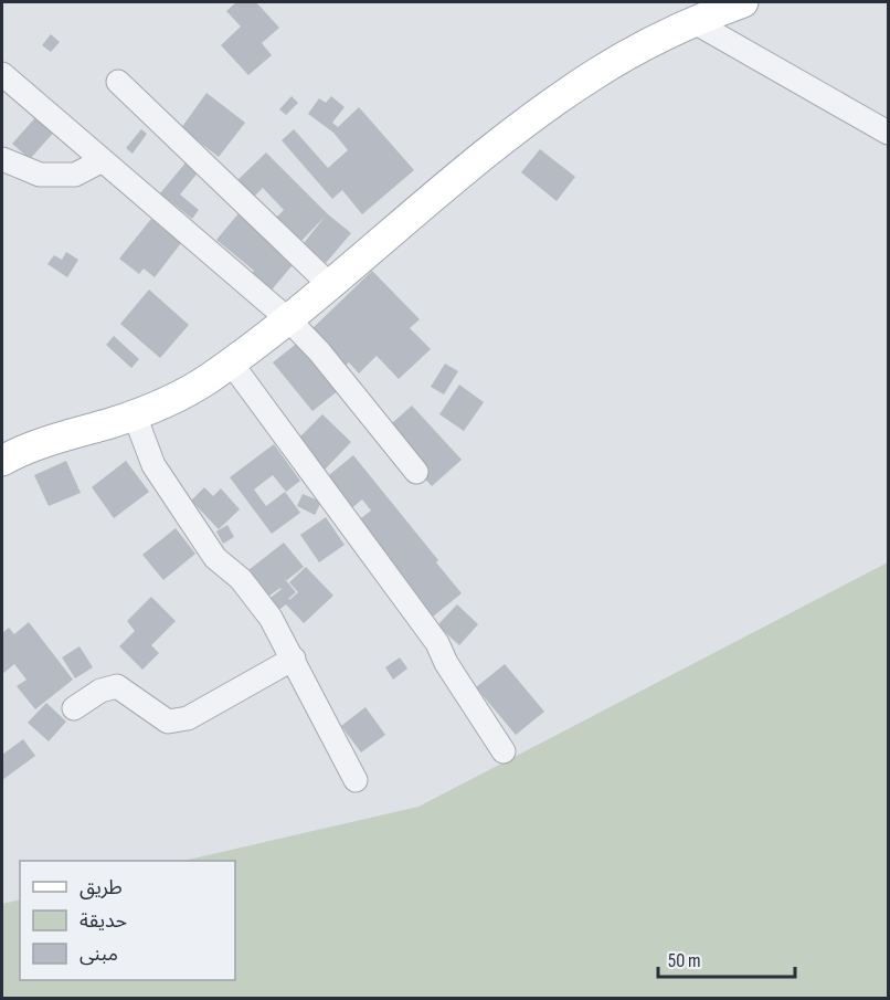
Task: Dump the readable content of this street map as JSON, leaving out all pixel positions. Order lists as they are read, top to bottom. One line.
{"legend":["طريق","حديقة","مبنى"],"scale_bar":"50 m"}
